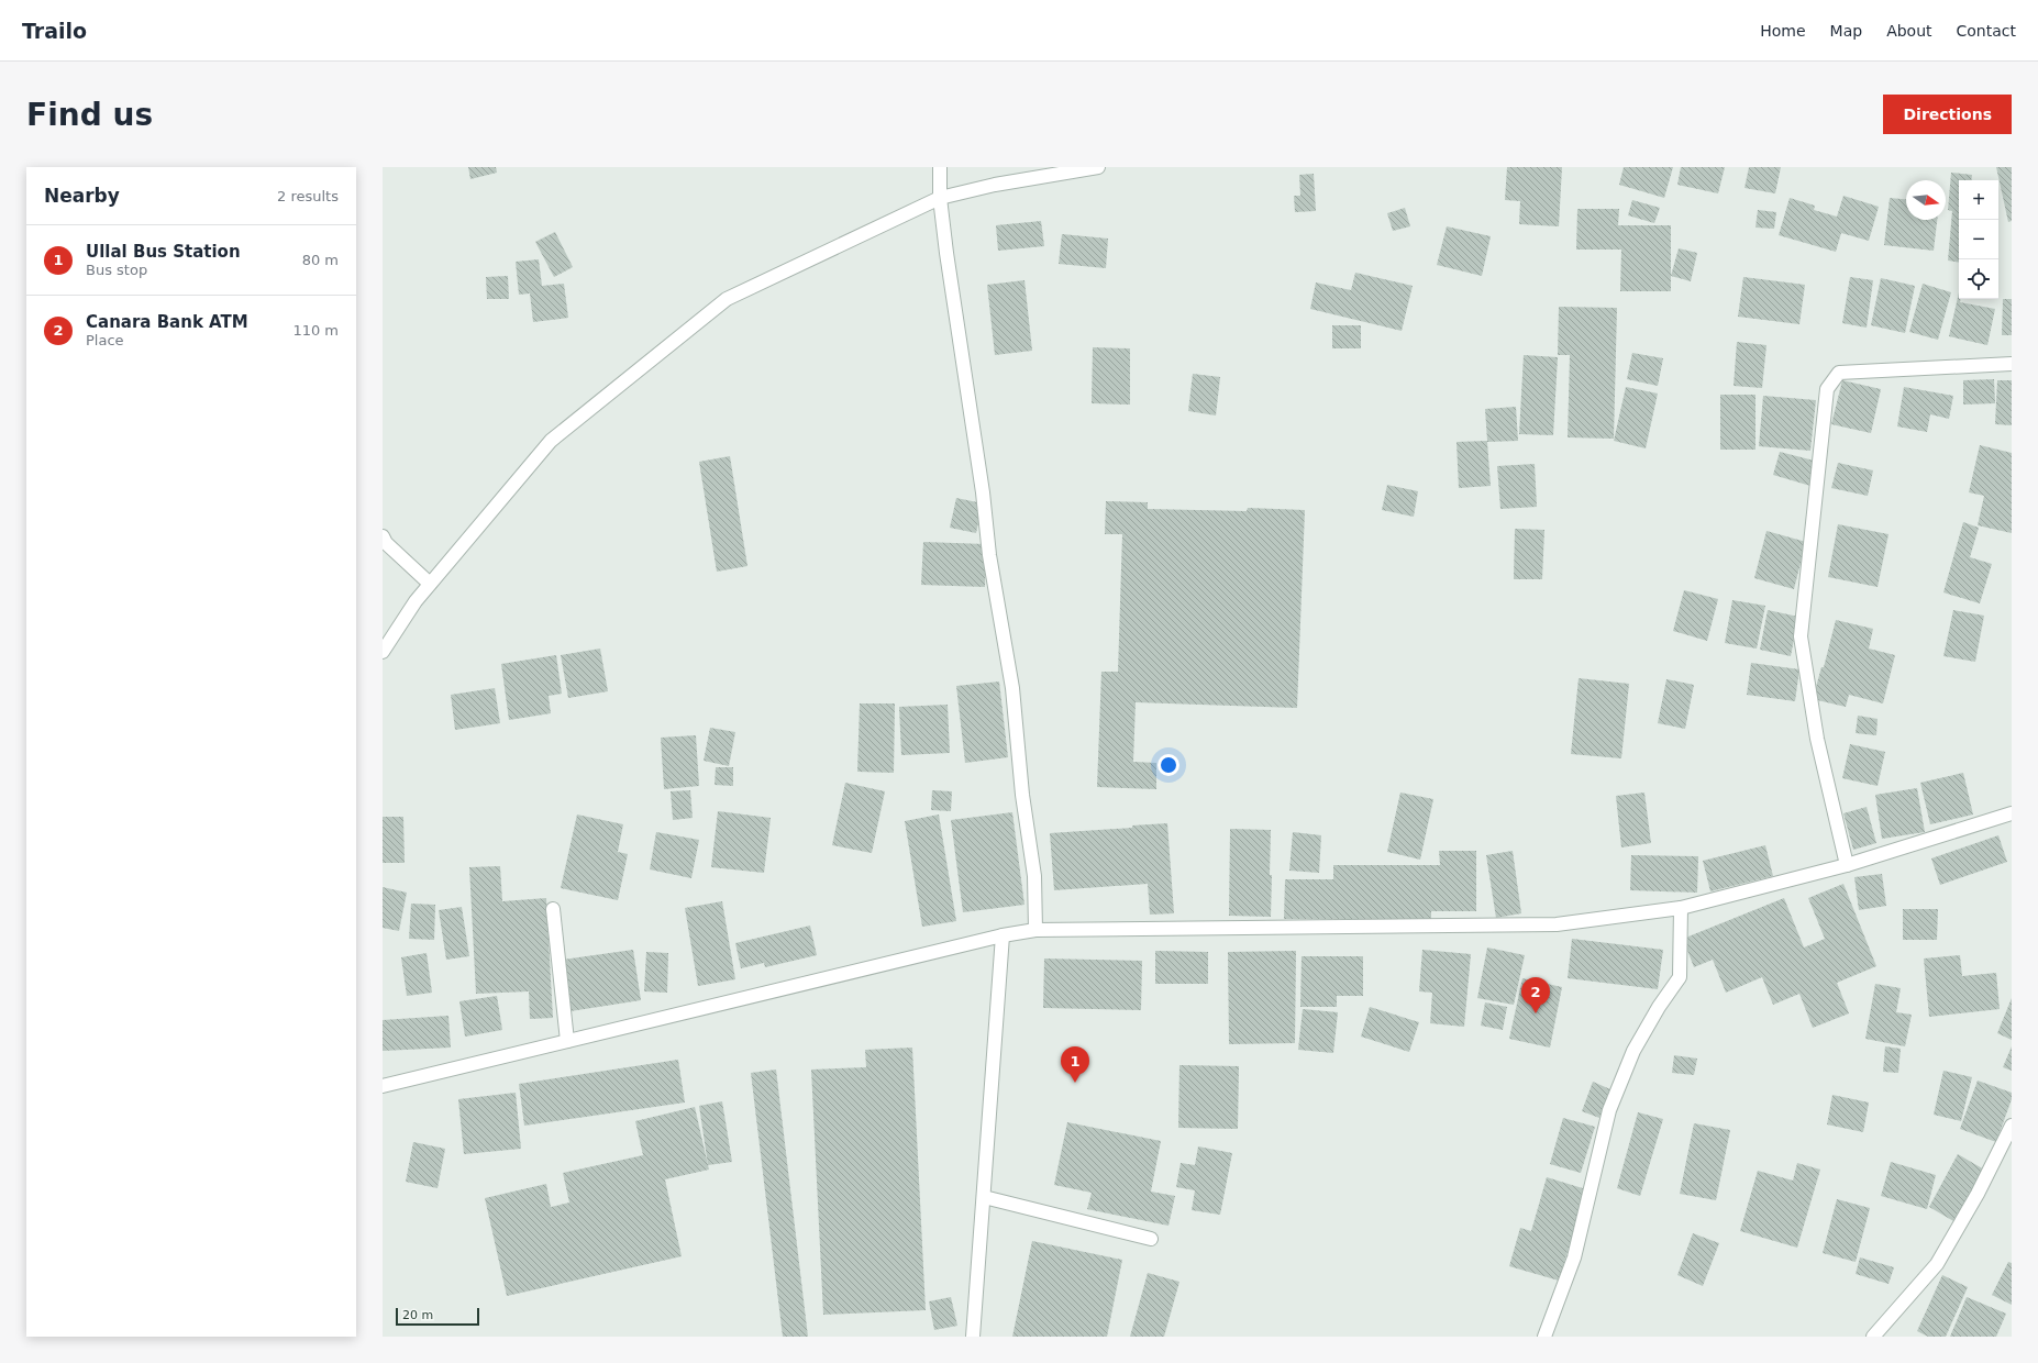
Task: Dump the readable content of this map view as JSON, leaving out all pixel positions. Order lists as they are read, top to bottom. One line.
{"scale_bar":"20 m","north":"right","page":{"header":"Trailo","nav":["Home","Map","About","Contact"],"buttons":"Directions","title":"Find us","heading":["Nearby","2 results"],"map_buttons":["+","−"],"list":[{"mark":"1","name":"Ullal Bus Station","note":"Bus stop","value":"80 m"},{"mark":"2","name":"Canara Bank ATM","note":"Place","value":"110 m"}],"pins":["2","1"],"scale":"20 m"}}
